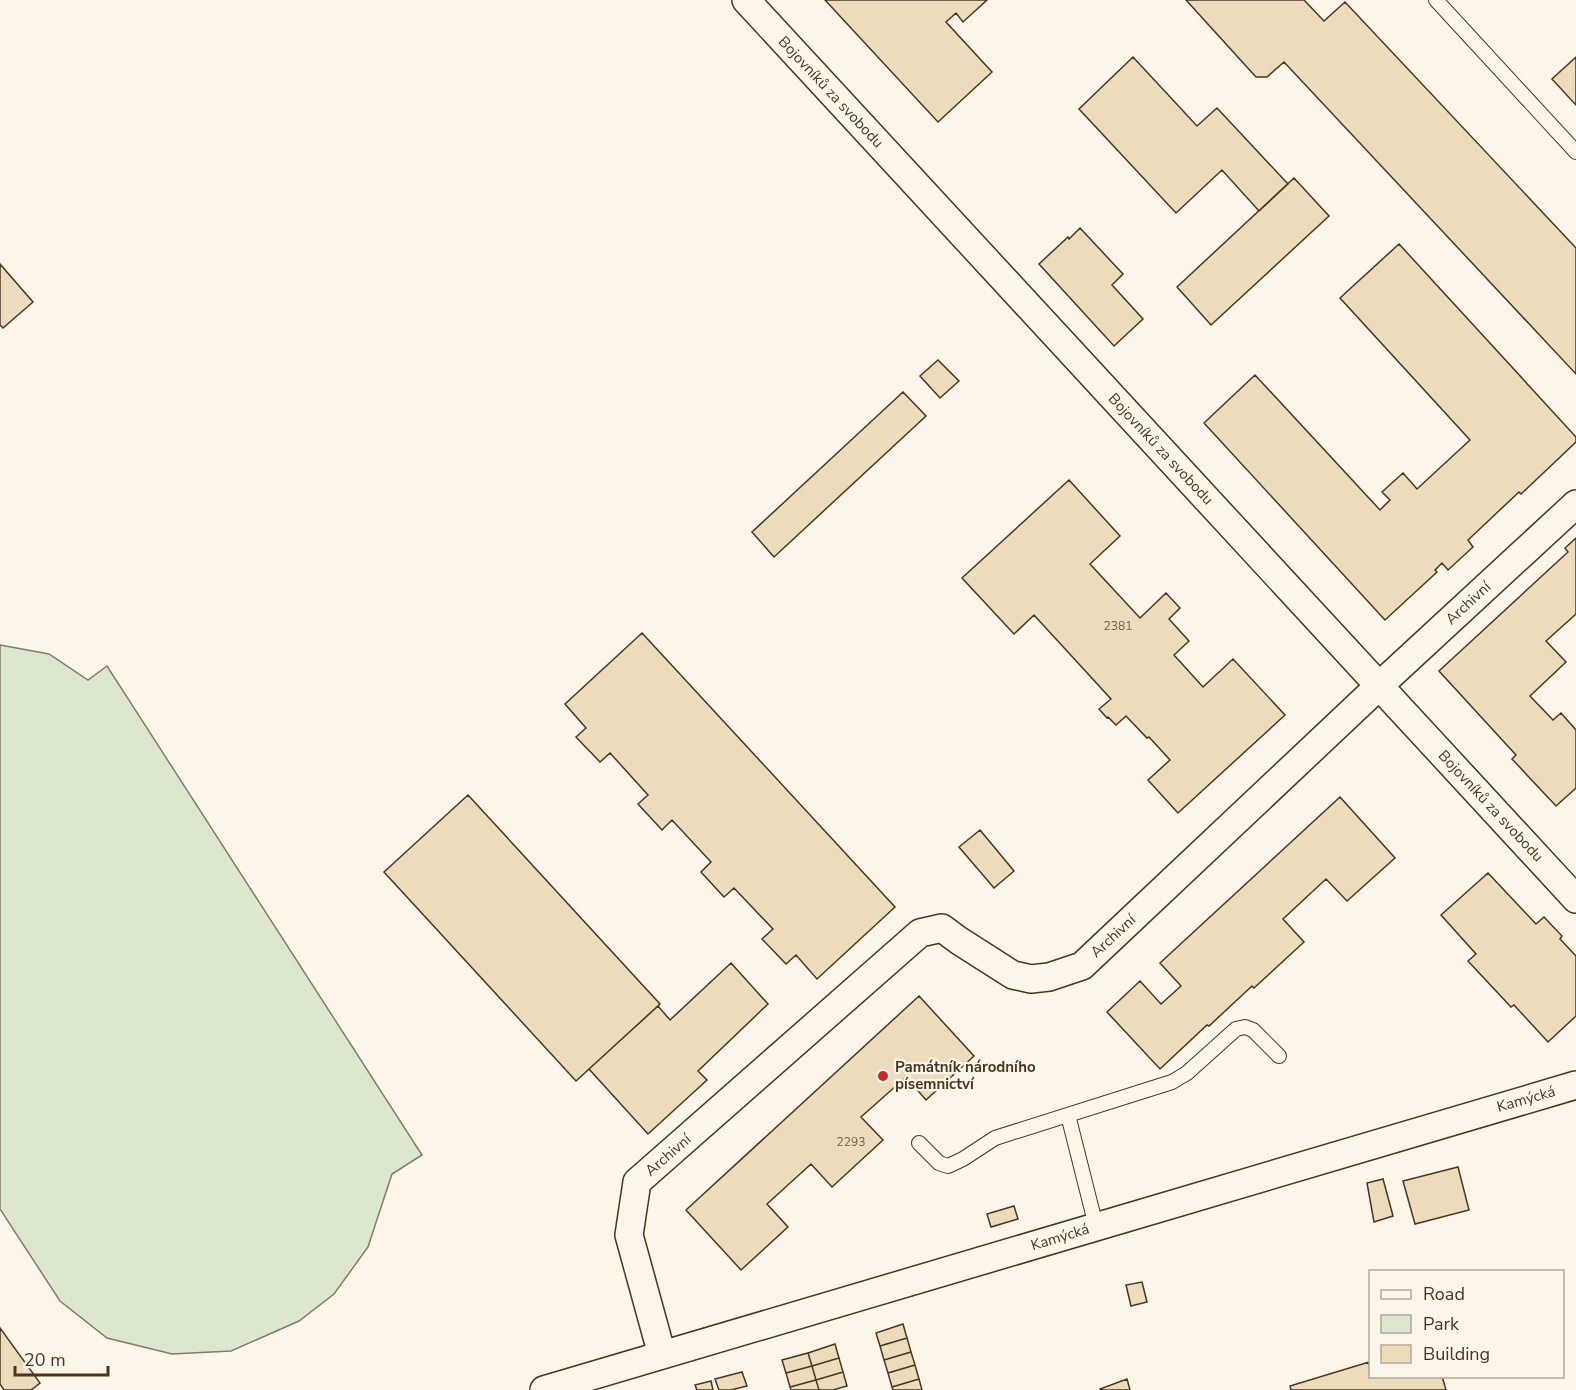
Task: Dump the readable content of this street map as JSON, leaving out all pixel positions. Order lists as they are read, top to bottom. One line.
{"streets":{"street":["Bojovníků za svobodu","Archivní","Kamýcká"]},"crossings":[["Bojovníků za svobodu","Archivní"],["Archivní","Kamýcká"]],"places":["Památník národního písemnictví"],"house_numbers":["2381","2293"],"legend":["Road","Park","Building"],"scale_bar":"20 m"}
